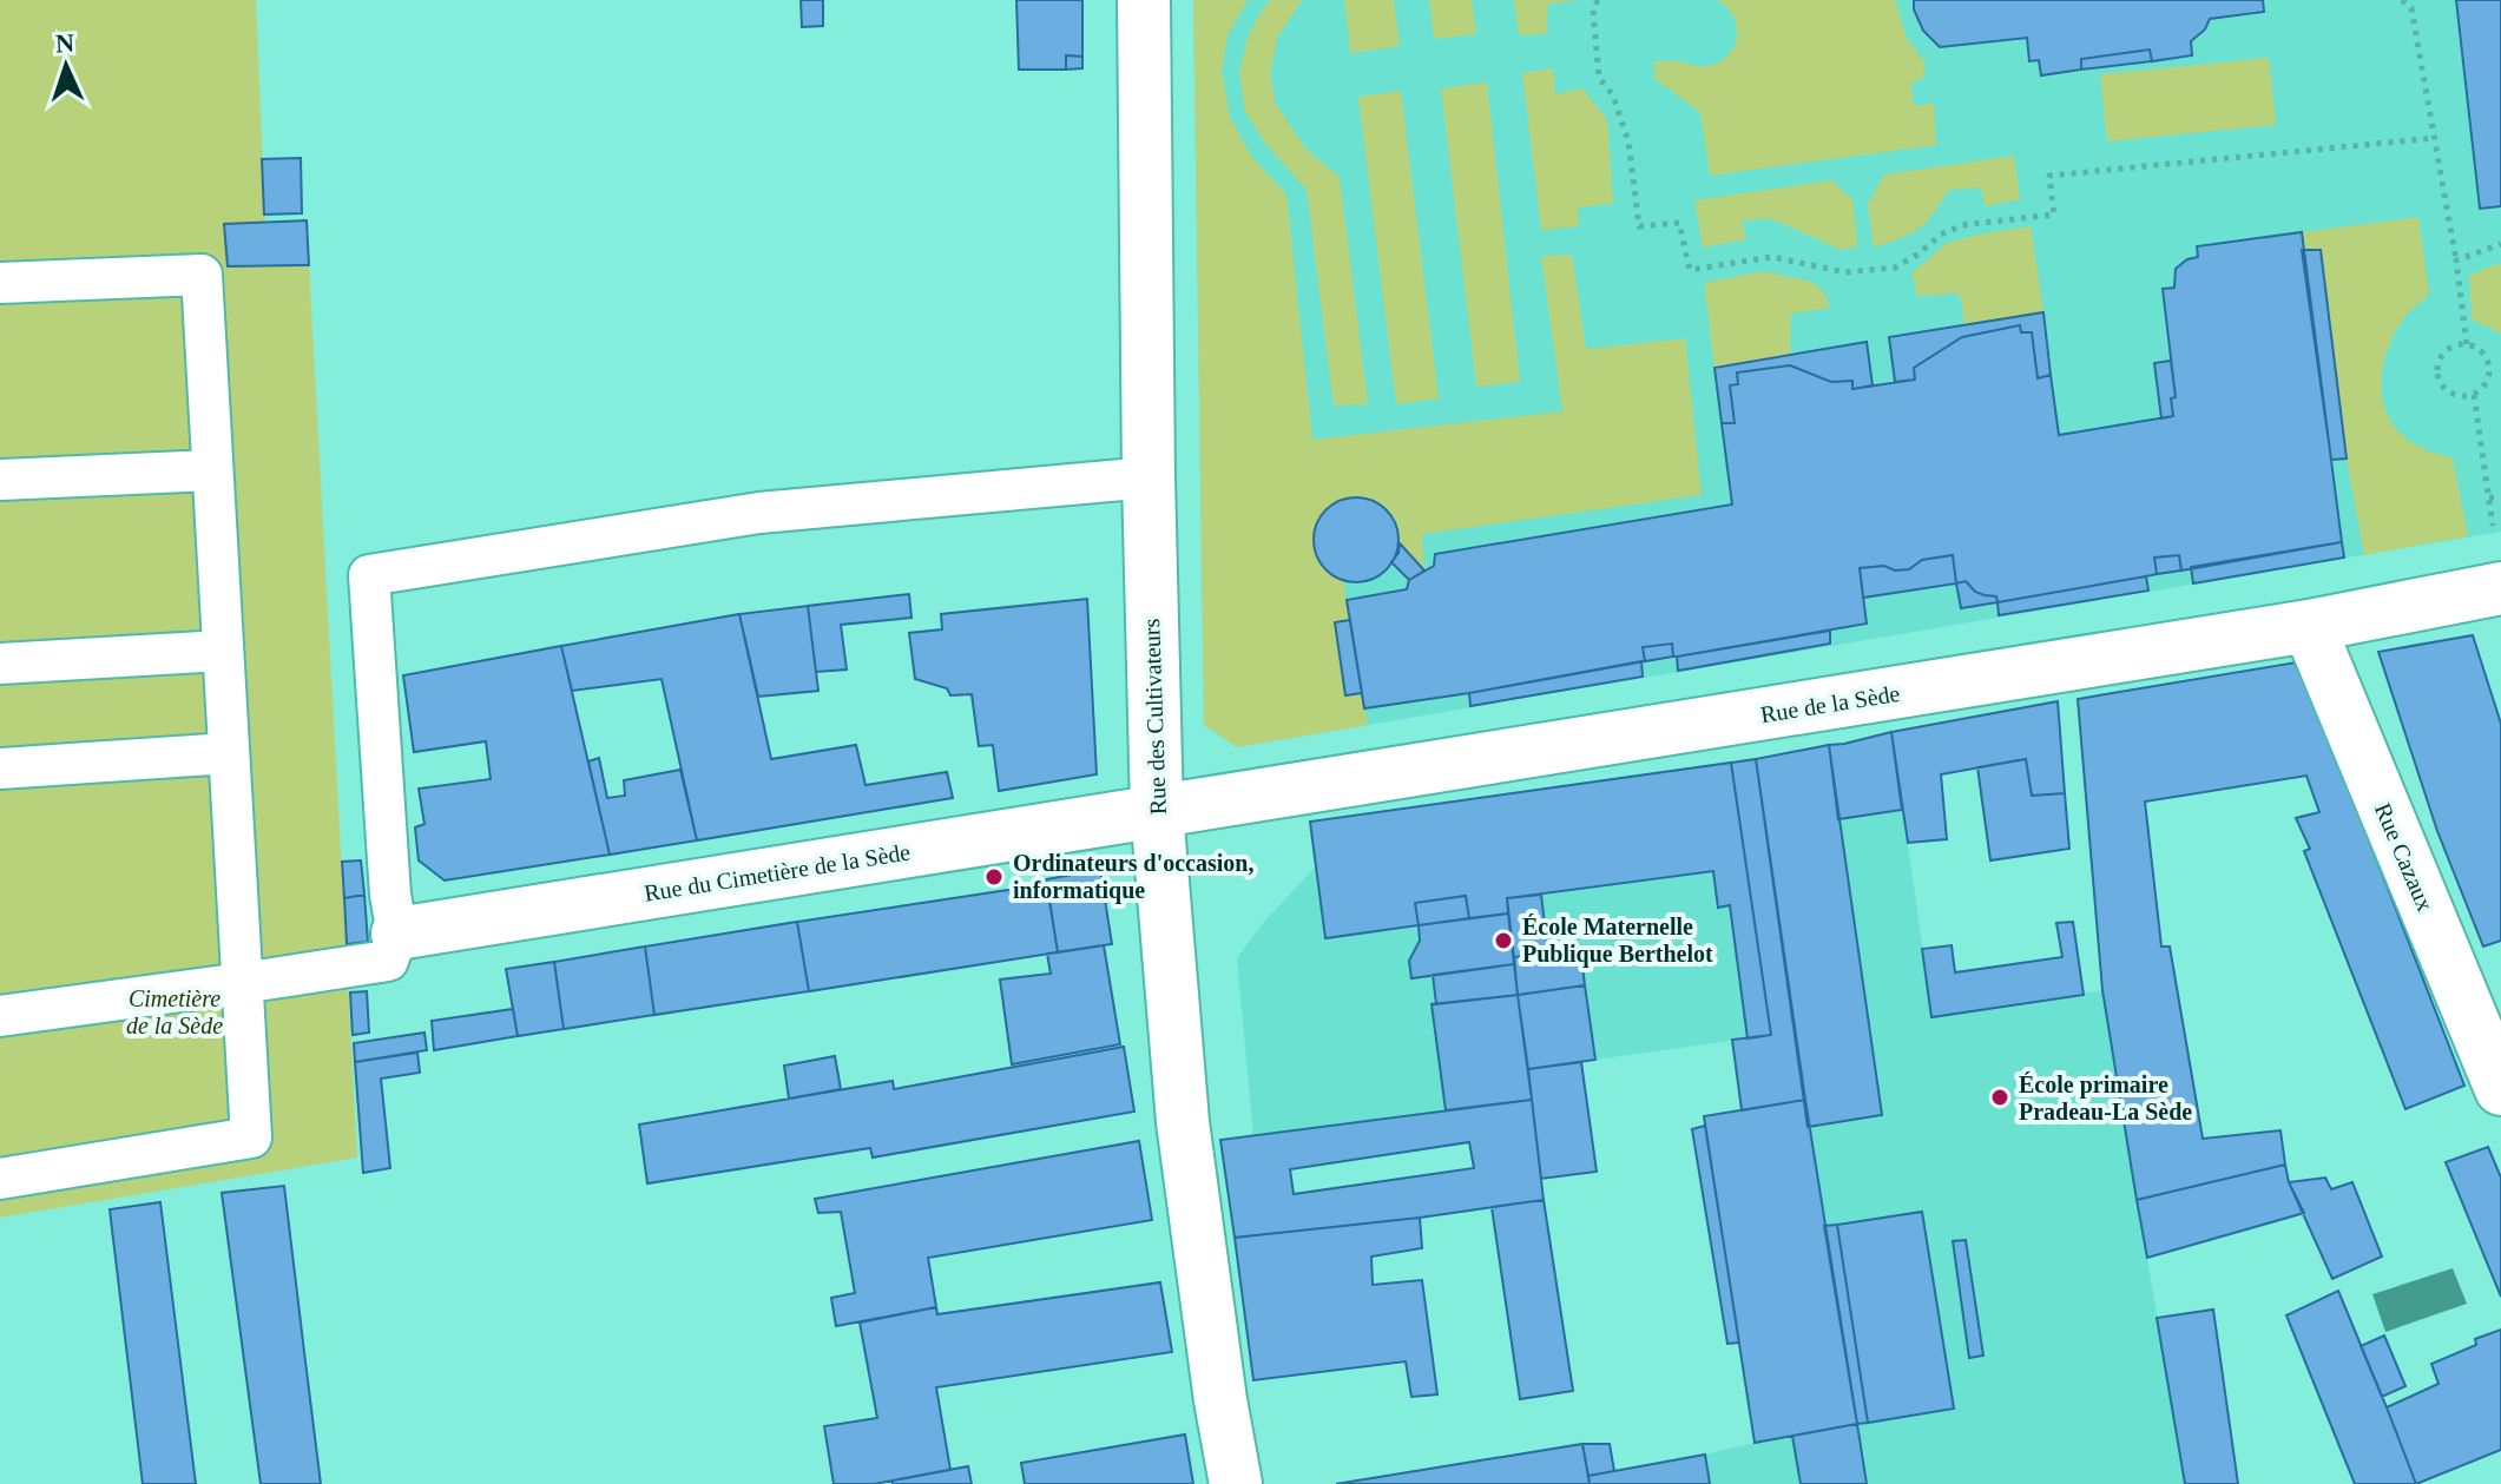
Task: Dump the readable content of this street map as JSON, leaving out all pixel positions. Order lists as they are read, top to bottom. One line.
{"streets":{"street":["Rue de la Sède","Rue des Cultivateurs","Rue Cazaux","Rue du Cimetière de la Sède"]},"crossings":[["Rue de la Sède","Rue des Cultivateurs"],["Rue de la Sède","Rue Cazaux"],["Rue de la Sède","Rue du Cimetière de la Sède"],["Rue des Cultivateurs","Rue du Cimetière de la Sède"]],"parks":["Cimetière de la Sède"],"places":["Ordinateurs d'occasion, informatique","École Maternelle Publique Berthelot","École primaire Pradeau-La Sède"],"north":"top"}
